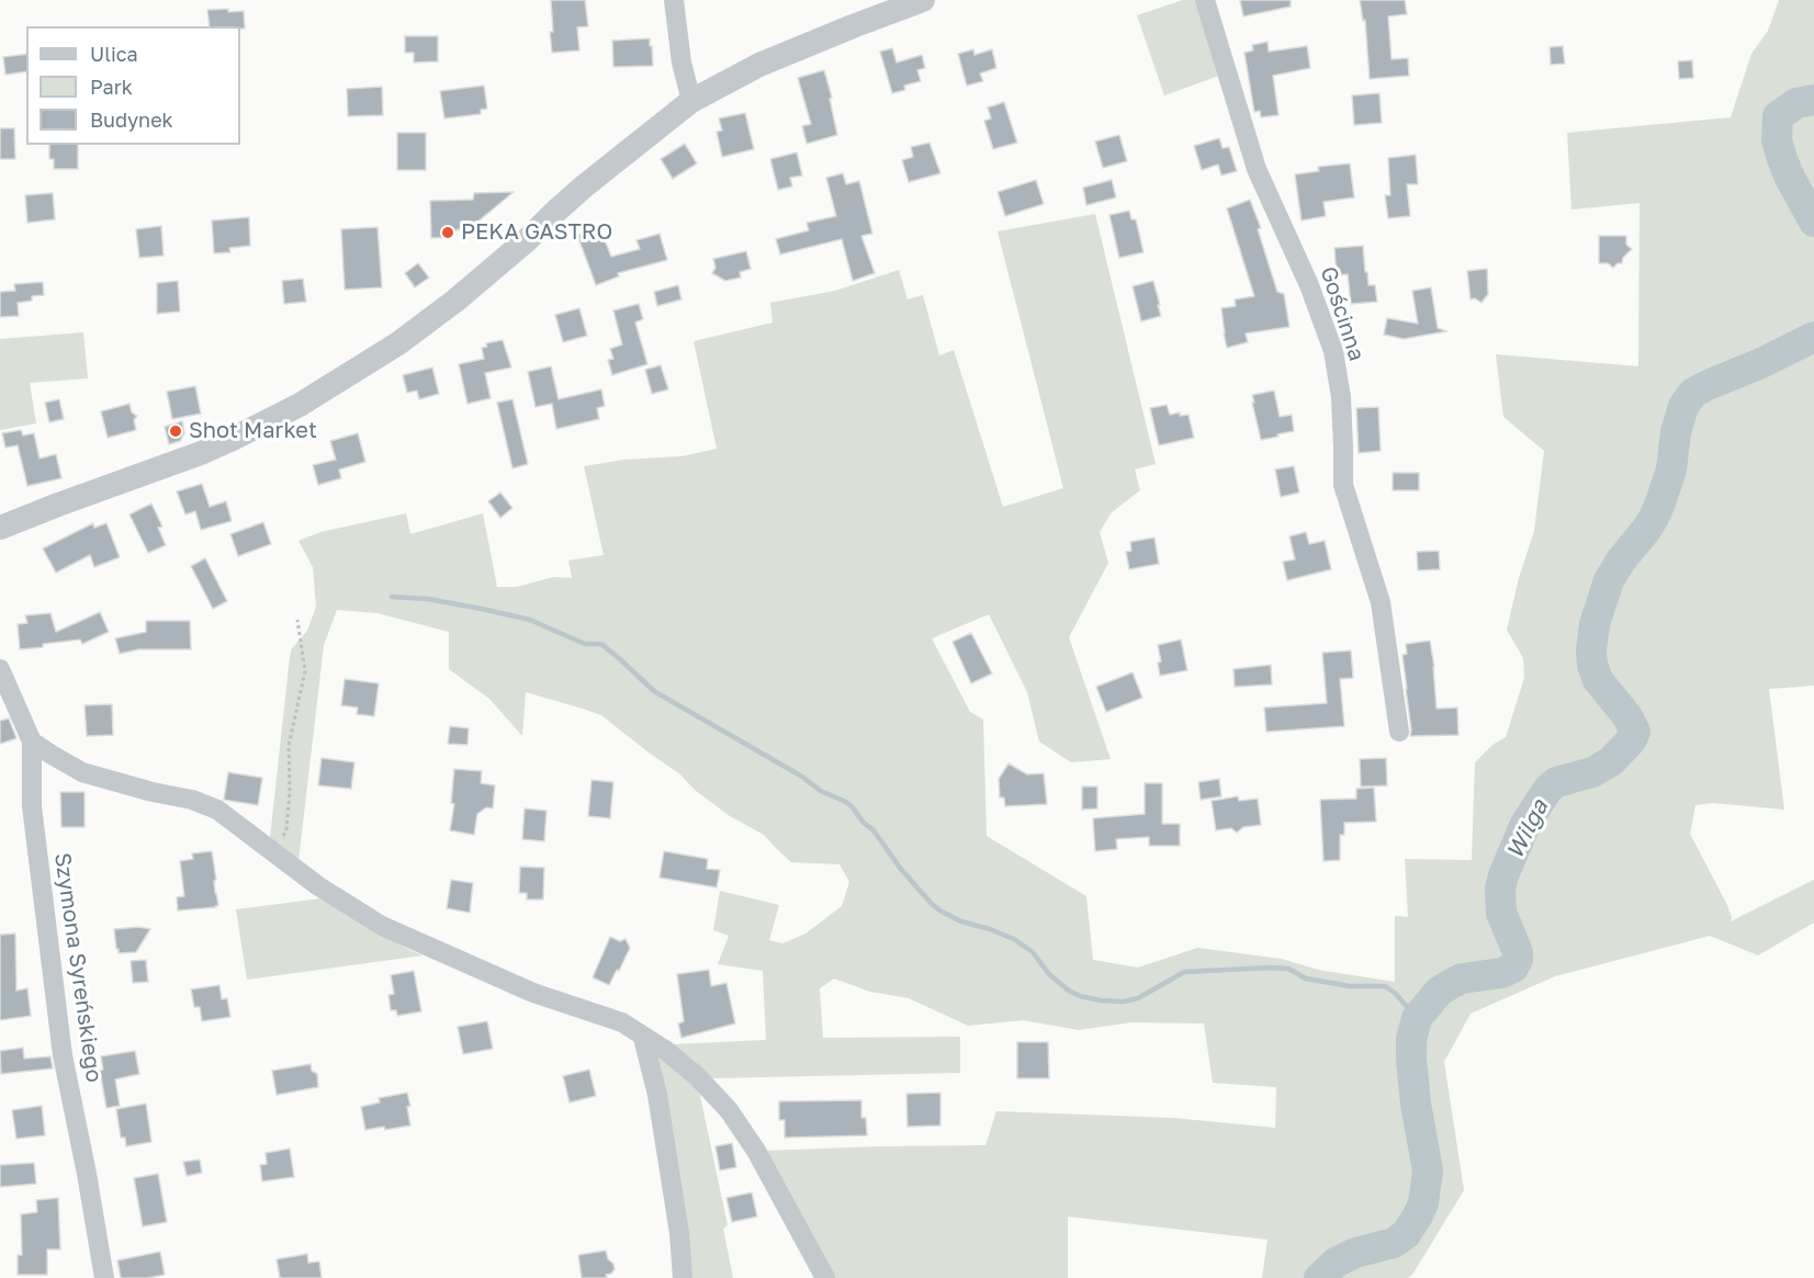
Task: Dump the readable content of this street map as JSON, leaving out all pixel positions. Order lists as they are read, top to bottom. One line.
{"streets":{"street":["Gościnna","Szymona Syreńskiego"]},"water":["Wilga"],"places":["PEKA GASTRO","Shot Market"],"legend":["Ulica","Park","Budynek"]}
